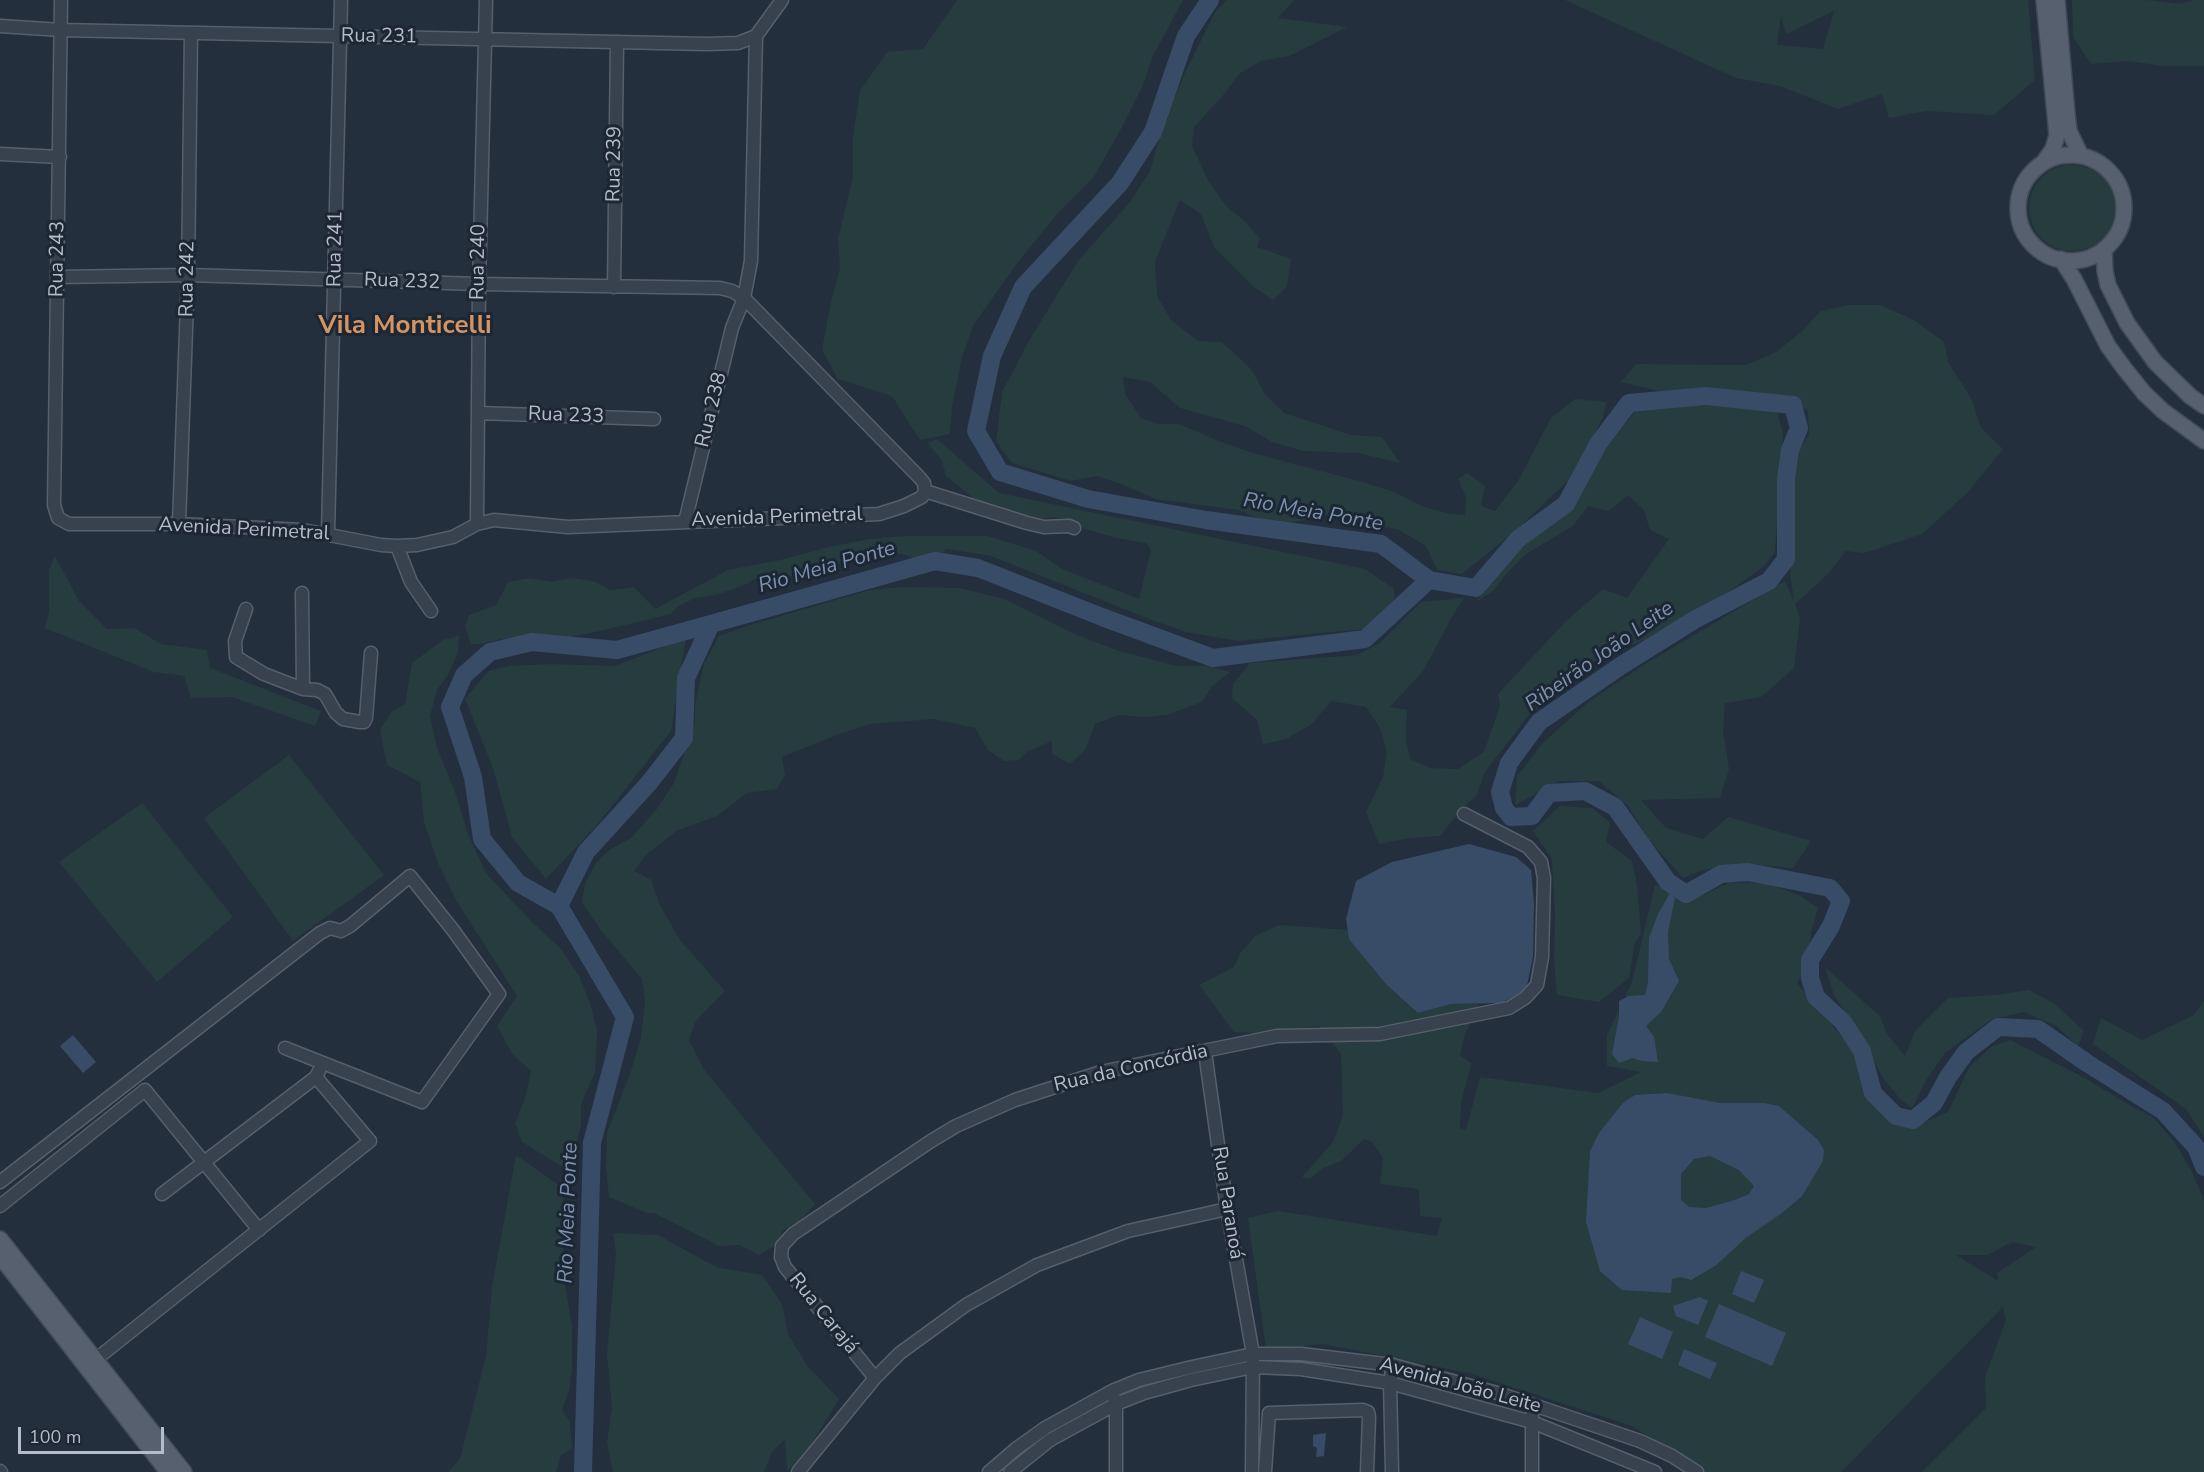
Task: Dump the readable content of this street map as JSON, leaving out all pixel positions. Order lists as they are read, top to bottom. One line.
{"streets":{"street":["Rua 231","Rua 239","Rua 241","Rua 243","Rua 240","Rua 242","Rua 232","Rua 238","Rua 233","Avenida Perimetral","Rua da Concórdia","Rua Paranoá","Rua Carajá","Avenida João Leite"]},"crossings":[["Rua 231","Rua 239"],["Rua 231","Rua 241"],["Rua 231","Rua 243"],["Rua 231","Rua 240"],["Rua 231","Rua 242"],["Rua 239","Rua 232"],["Rua 241","Rua 232"],["Rua 241","Avenida Perimetral"],["Rua 243","Rua 232"],["Rua 243","Avenida Perimetral"],["Rua 240","Rua 232"],["Rua 240","Rua 233"],["Rua 240","Avenida Perimetral"],["Rua 242","Rua 232"],["Rua 242","Avenida Perimetral"],["Rua 232","Rua 238"],["Rua 238","Avenida Perimetral"],["Rua da Concórdia","Rua Paranoá"],["Rua da Concórdia","Rua Carajá"],["Rua Paranoá","Avenida João Leite"]],"districts":["Vila Monticelli"],"water":["Rio Meia Ponte","Ribeirão João Leite"],"scale_bar":"100 m"}
